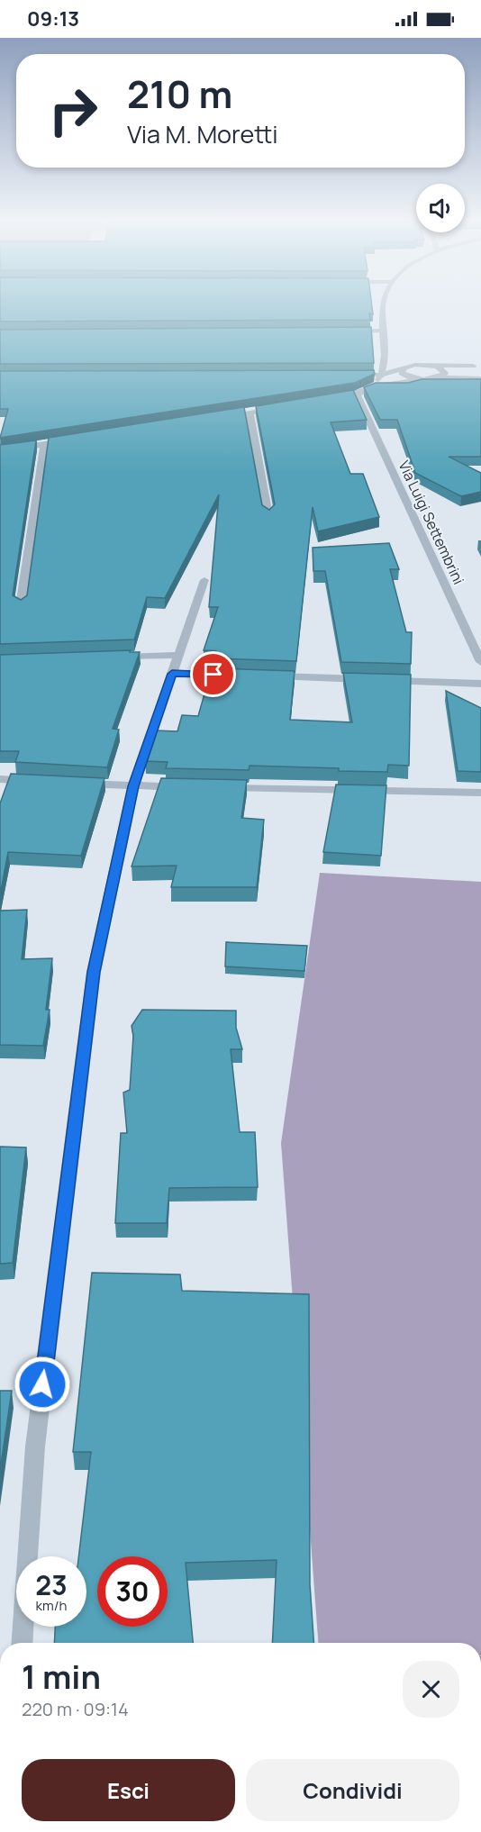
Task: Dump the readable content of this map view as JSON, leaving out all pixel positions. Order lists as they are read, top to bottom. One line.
{"streets":{"street":["Via Luigi Settembrini"]},"page":{"status":"09:13","turn":["210 m","Via M. Moretti"],"speed":"23 km/h","limit":"30","heading":["1 min","220 m · 09:14"],"buttons":["Esci","Condividi"]}}
